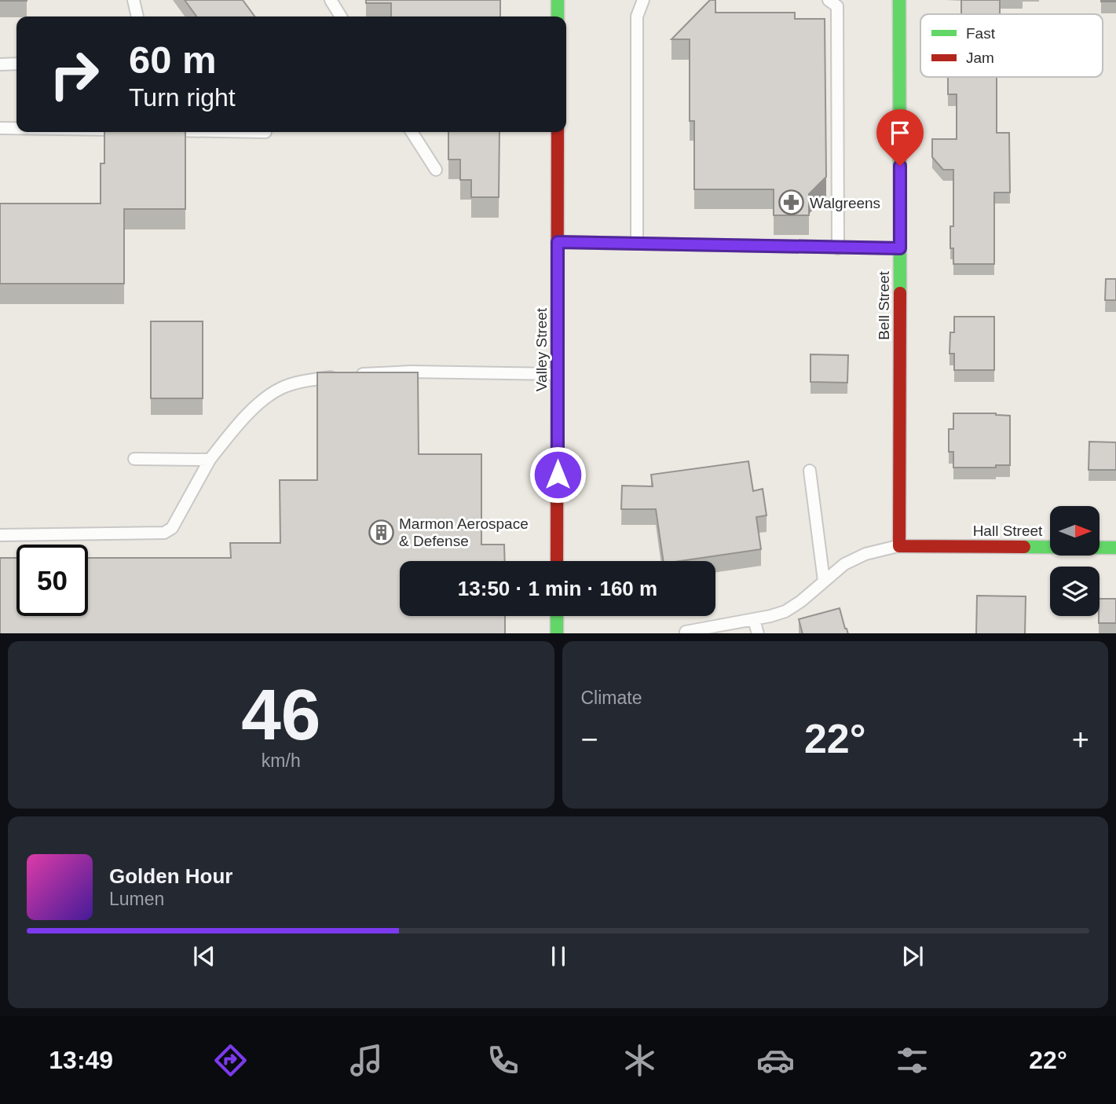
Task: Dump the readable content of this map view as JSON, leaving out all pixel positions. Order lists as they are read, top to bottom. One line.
{"streets":{"street":["Bell Street","Valley Street","Hall Street"]},"crossings":[["Bell Street","Hall Street"]],"places":{"pharmacy":["Walgreens"],"building":["Marmon Aerospace & Defense"]},"legend":["Fast","Jam"],"north":"right","page":{"turn":["60 m","Turn right"],"limit":"50","trip":"13:50 · 1 min · 160 m","tile":[["46","km/h"],"Climate"],"heat":["−","22°","+"],"song":["Golden Hour","Lumen"],"tabs":["13:49","22°"]}}
